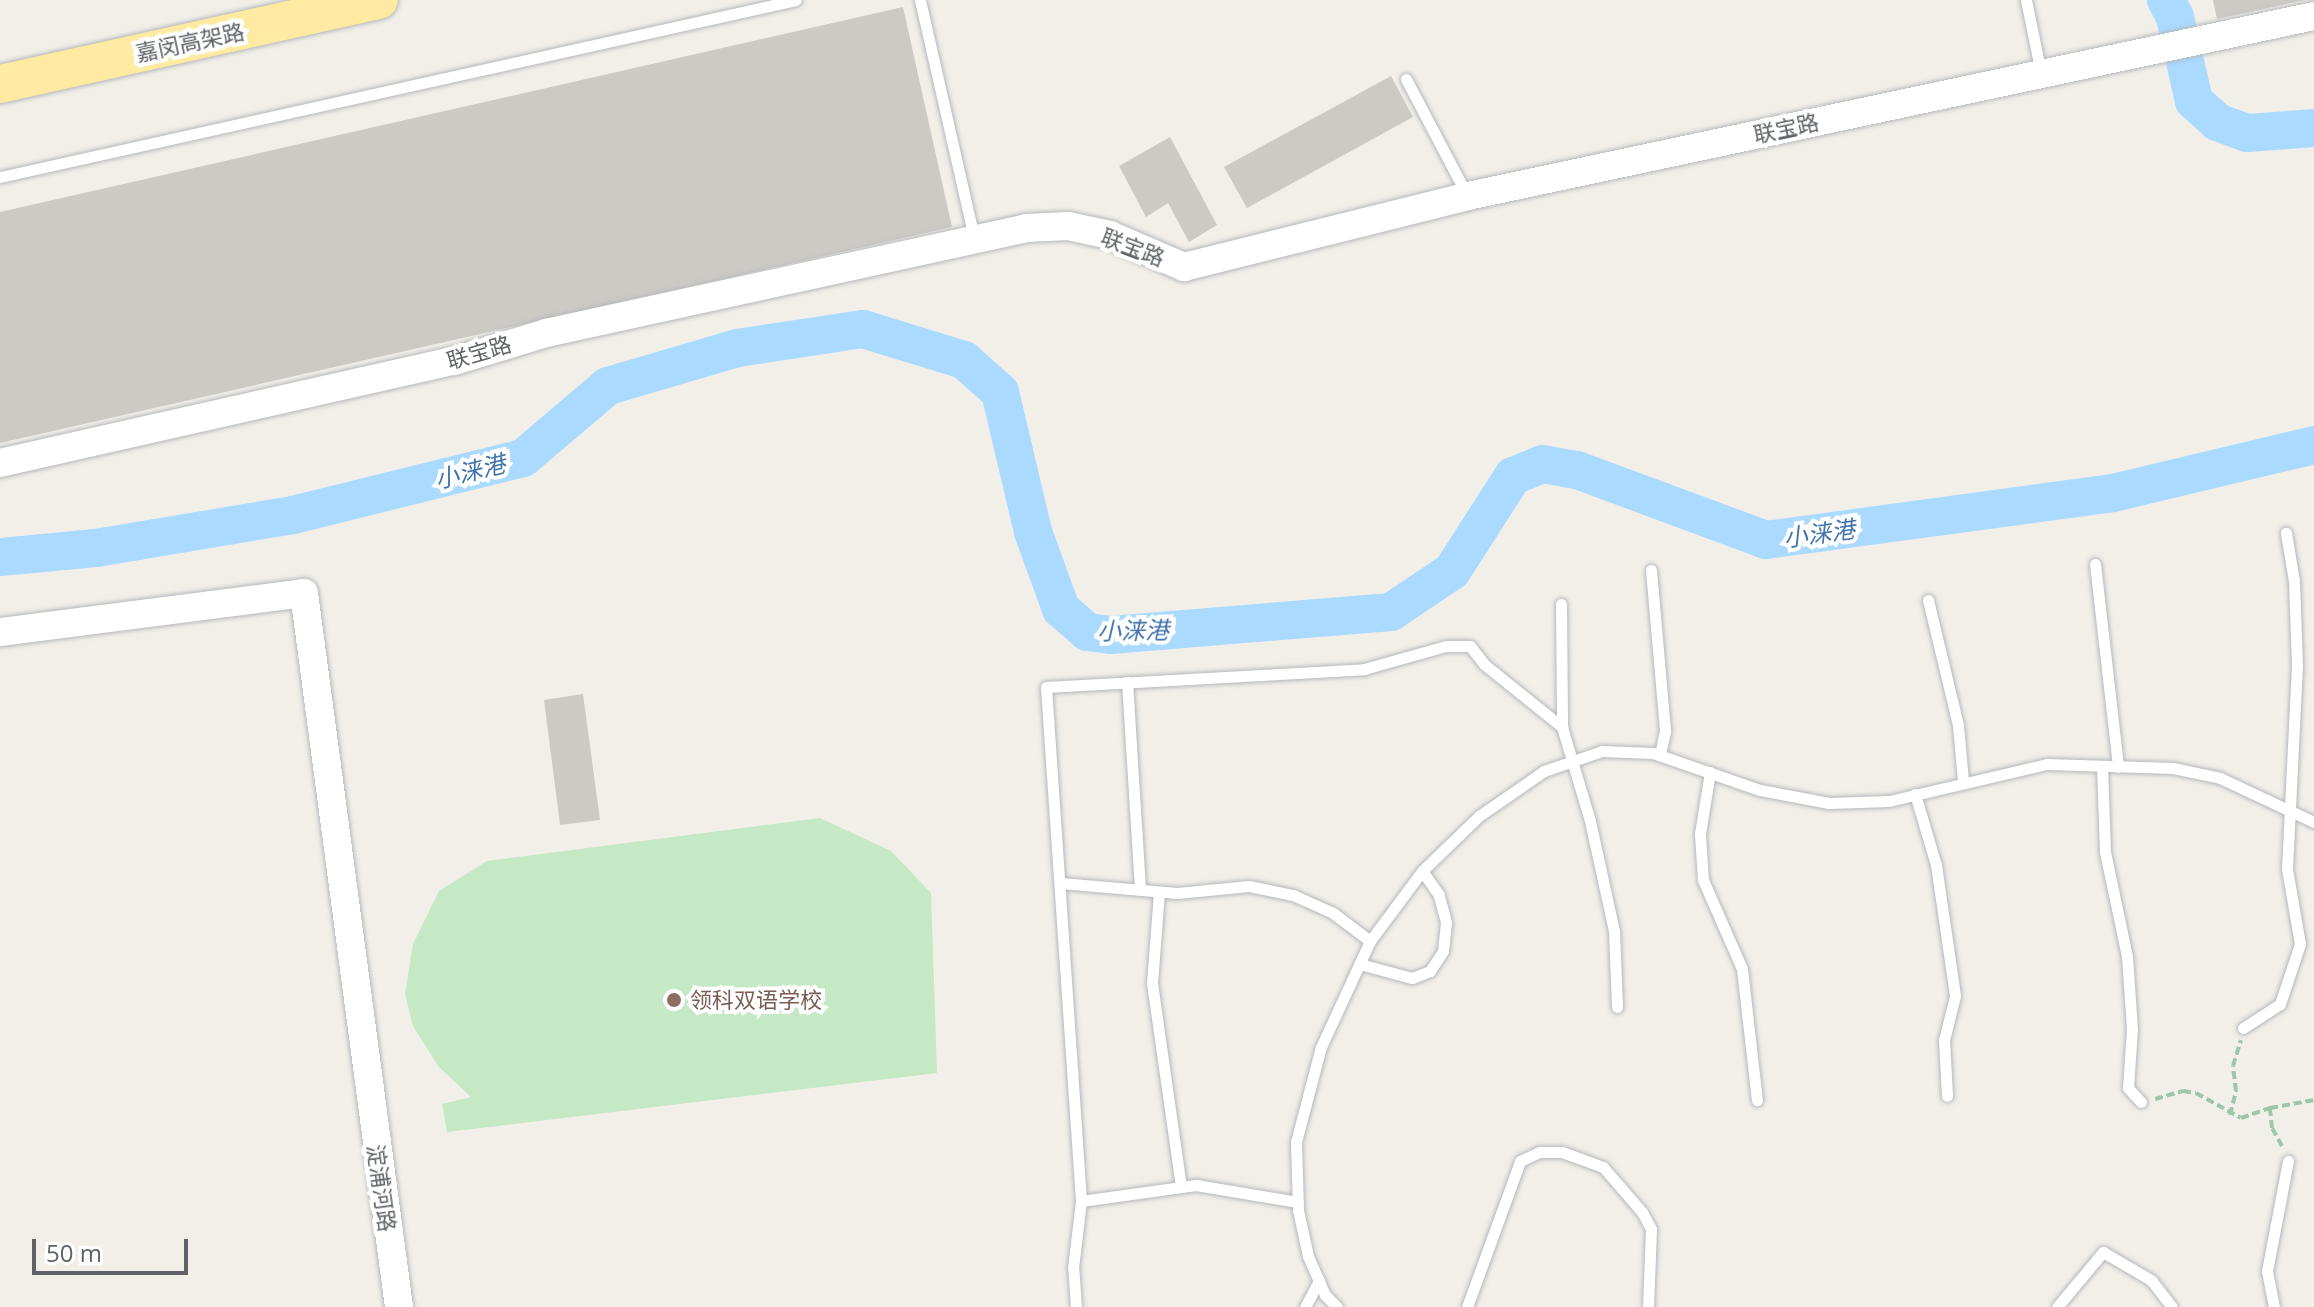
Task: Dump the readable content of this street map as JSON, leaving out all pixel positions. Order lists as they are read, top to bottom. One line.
{"streets":{"highway":["嘉闵高架路"],"street":["联宝路","淀浦河路"]},"water":["小涞港"],"places":["领科双语学校"],"scale_bar":"50 m"}
